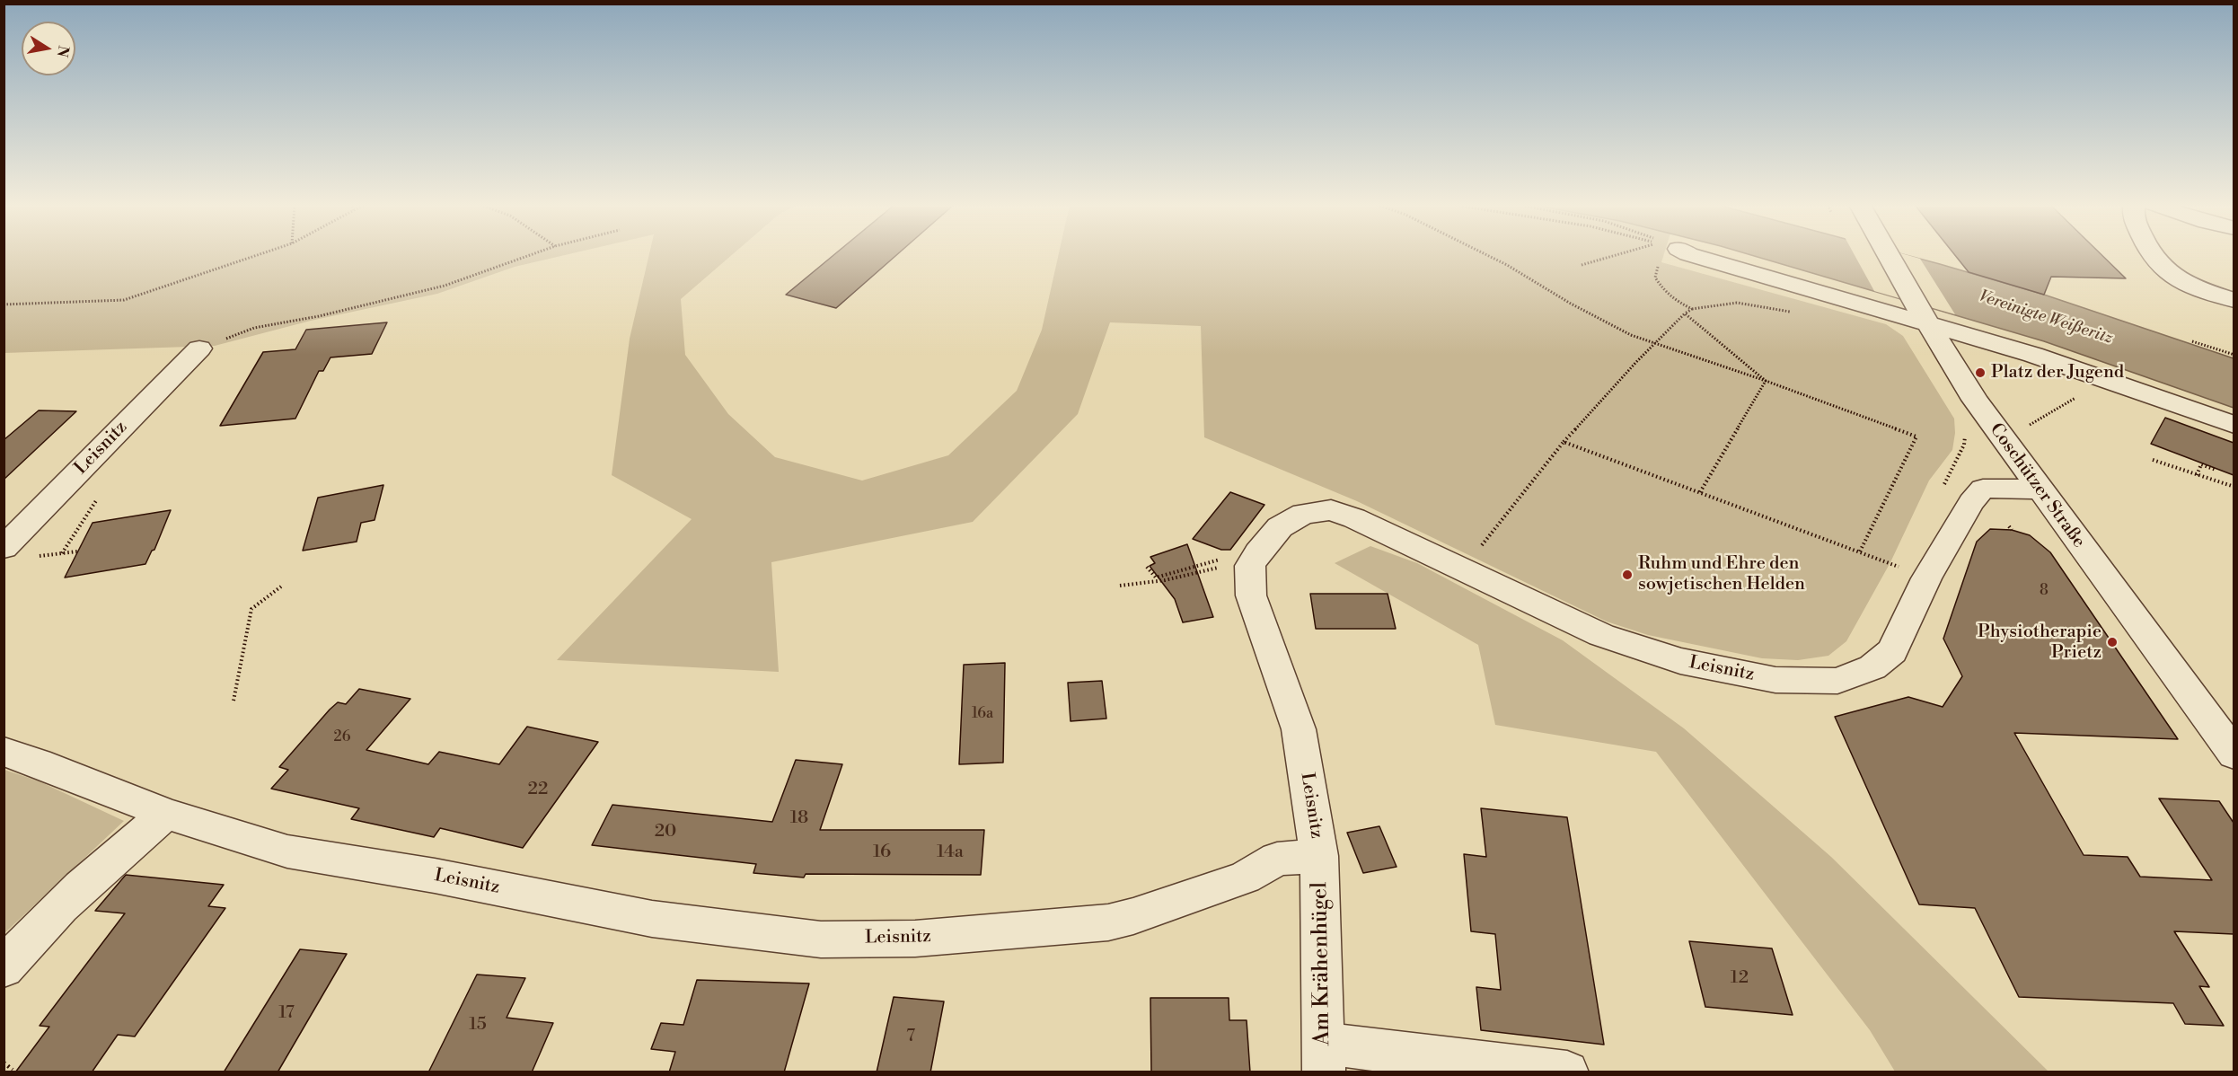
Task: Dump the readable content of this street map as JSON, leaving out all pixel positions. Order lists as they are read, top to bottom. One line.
{"streets":{"street":["Leisnitz","Coschützer Straße","Am Krähenhügel"]},"crossings":[["Leisnitz","Coschützer Straße"],["Leisnitz","Am Krähenhügel"]],"water":["Vereinigte Weißeritz"],"places":["Platz der Jugend","Ruhm und Ehre den sowjetischen Helden","Physiotherapie Prietz"],"house_numbers":["8","16a","26","22","18","20","16","14a","12","17","15","7"],"north":"right"}
